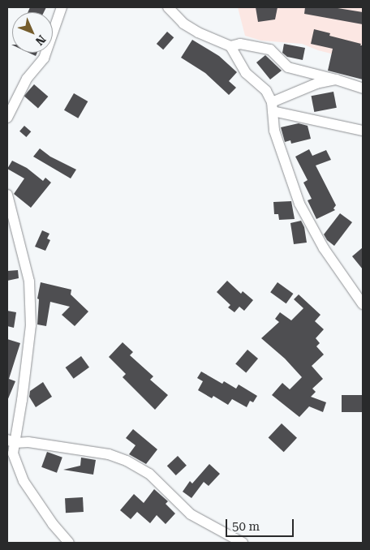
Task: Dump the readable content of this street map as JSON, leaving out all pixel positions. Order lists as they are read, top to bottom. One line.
{"scale_bar":"50 m","north":"bottom right"}
